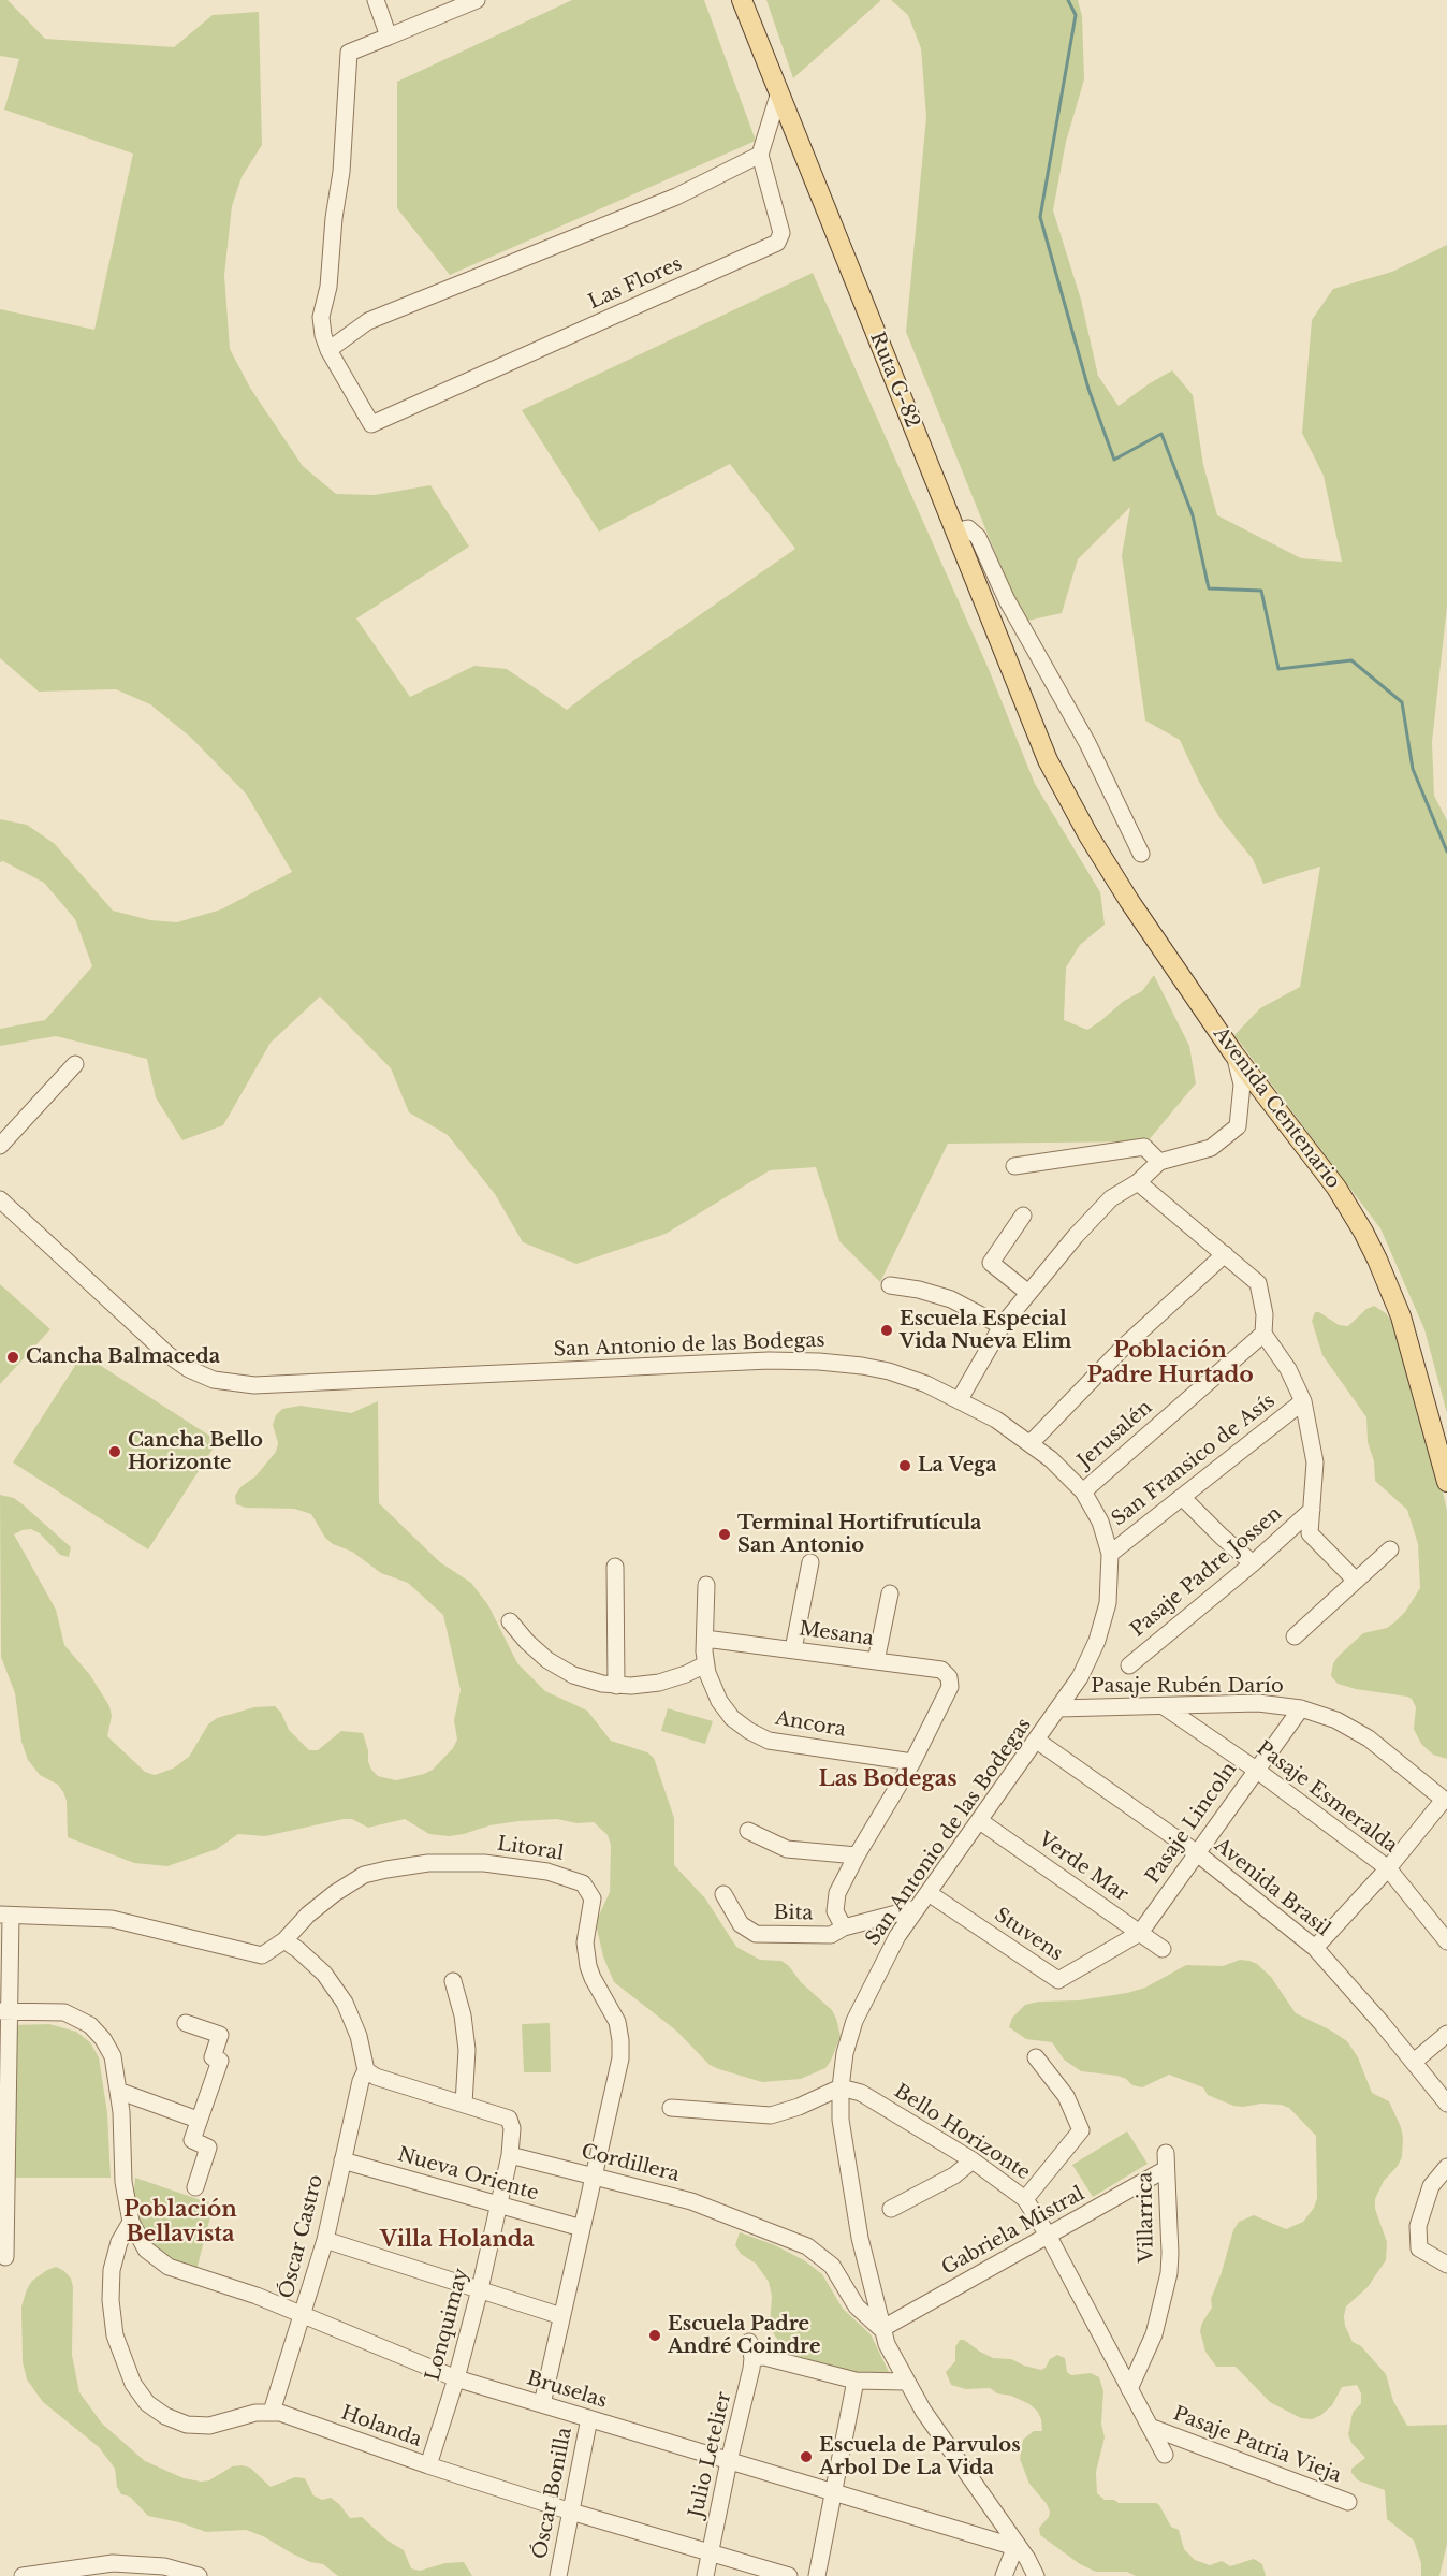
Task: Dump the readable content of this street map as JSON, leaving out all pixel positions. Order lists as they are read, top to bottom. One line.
{"streets":{"main road":["Ruta G-82","Avenida Centenario"],"street":["Las Flores","San Antonio de las Bodegas","Jerusalén","San Fransico de Asís","Pasaje Padre Jossen","Mesana","Pasaje Rubén Darío","Ancora","Pasaje Esmeralda","Pasaje Lincoln","Litoral","Verde Mar","Avenida Brasil","Bita","Stuvens","Bello Horizonte","Cordillera","Nueva Oriente","Villarrica","Gabriela Mistral","Óscar Castro","Lonquimay","Bruselas","Holanda","Pasaje Patria Vieja","Julio Letelier","Óscar Bonilla"]},"crossings":[["Ruta G-82","Avenida Centenario"],["San Antonio de las Bodegas","Jerusalén"],["San Antonio de las Bodegas","San Fransico de Asís"],["San Antonio de las Bodegas","Pasaje Rubén Darío"],["San Antonio de las Bodegas","Verde Mar"],["San Antonio de las Bodegas","Avenida Brasil"],["San Antonio de las Bodegas","Bita"],["San Antonio de las Bodegas","Stuvens"],["San Antonio de las Bodegas","Bello Horizonte"],["San Antonio de las Bodegas","Cordillera"],["San Antonio de las Bodegas","Gabriela Mistral"],["San Antonio de las Bodegas","Bruselas"],["Mesana","Ancora"],["Pasaje Rubén Darío","Pasaje Esmeralda"],["Pasaje Rubén Darío","Pasaje Lincoln"],["Pasaje Esmeralda","Pasaje Lincoln"],["Pasaje Lincoln","Verde Mar"],["Pasaje Lincoln","Avenida Brasil"],["Pasaje Lincoln","Stuvens"],["Litoral","Cordillera"],["Litoral","Nueva Oriente"],["Litoral","Bruselas"],["Verde Mar","Stuvens"],["Bello Horizonte","Villarrica"],["Bello Horizonte","Gabriela Mistral"],["Bello Horizonte","Pasaje Patria Vieja"],["Cordillera","Gabriela Mistral"],["Cordillera","Lonquimay"],["Nueva Oriente","Óscar Castro"],["Nueva Oriente","Lonquimay"],["Villarrica","Gabriela Mistral"],["Óscar Castro","Bruselas"],["Óscar Castro","Holanda"],["Lonquimay","Bruselas"],["Lonquimay","Holanda"],["Bruselas","Holanda"],["Bruselas","Julio Letelier"],["Bruselas","Óscar Bonilla"],["Holanda","Julio Letelier"],["Holanda","Óscar Bonilla"]],"districts":["Población Padre Hurtado","Las Bodegas","Población Bellavista","Villa Holanda"],"places":["Escuela Especial Vida Nueva Elim","Cancha Balmaceda","Cancha Bello Horizonte","La Vega","Terminal Hortifrutícula San Antonio","Escuela Padre André Coindre","Escuela de Parvulos Arbol De La Vida"]}
